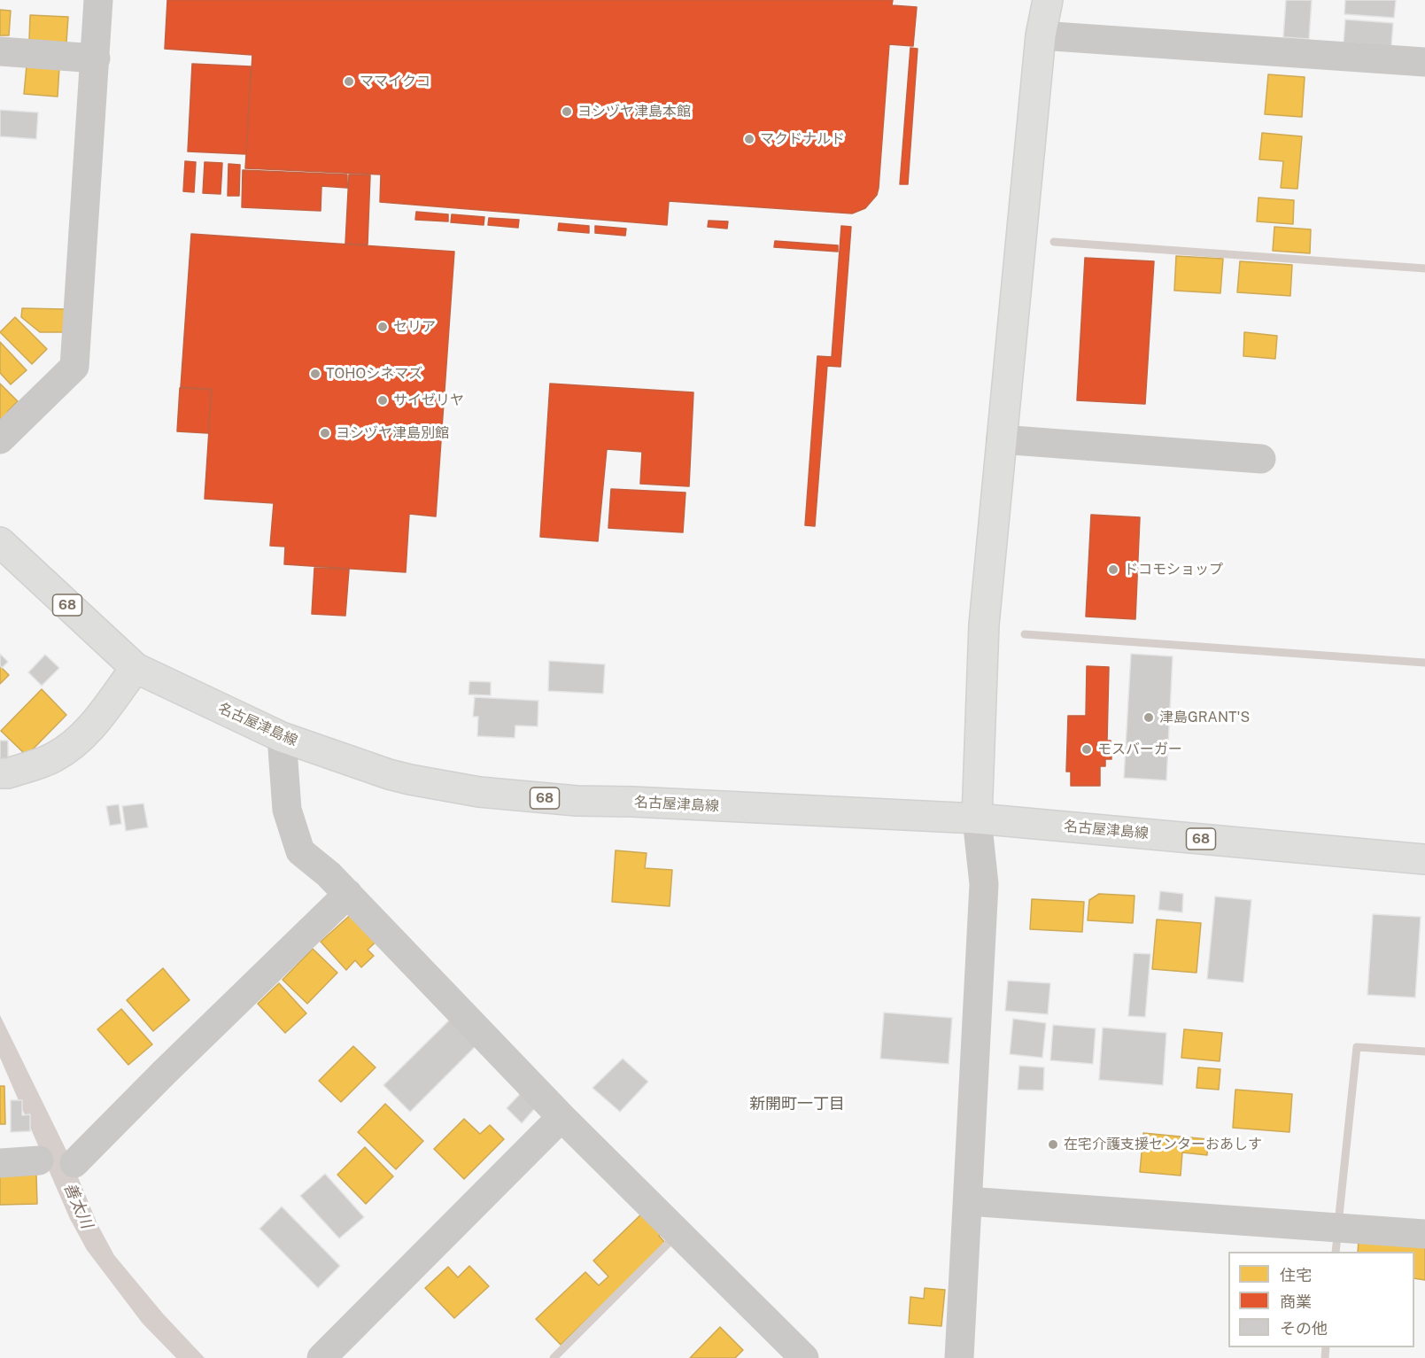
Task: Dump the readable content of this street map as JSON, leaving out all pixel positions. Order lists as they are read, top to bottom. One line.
{"streets":{"main road":["68","名古屋津島線"]},"districts":["新開町一丁目"],"water":["善太川"],"places":["ママイクコ","ヨシヅヤ津島本館","マクドナルド","セリア","TOHOシネマズ","サイゼリヤ","ヨシヅヤ津島別館","ドコモショップ","津島GRANT'S","モスバーガー","在宅介護支援センターおあしす"],"legend":["住宅","商業","その他"]}
